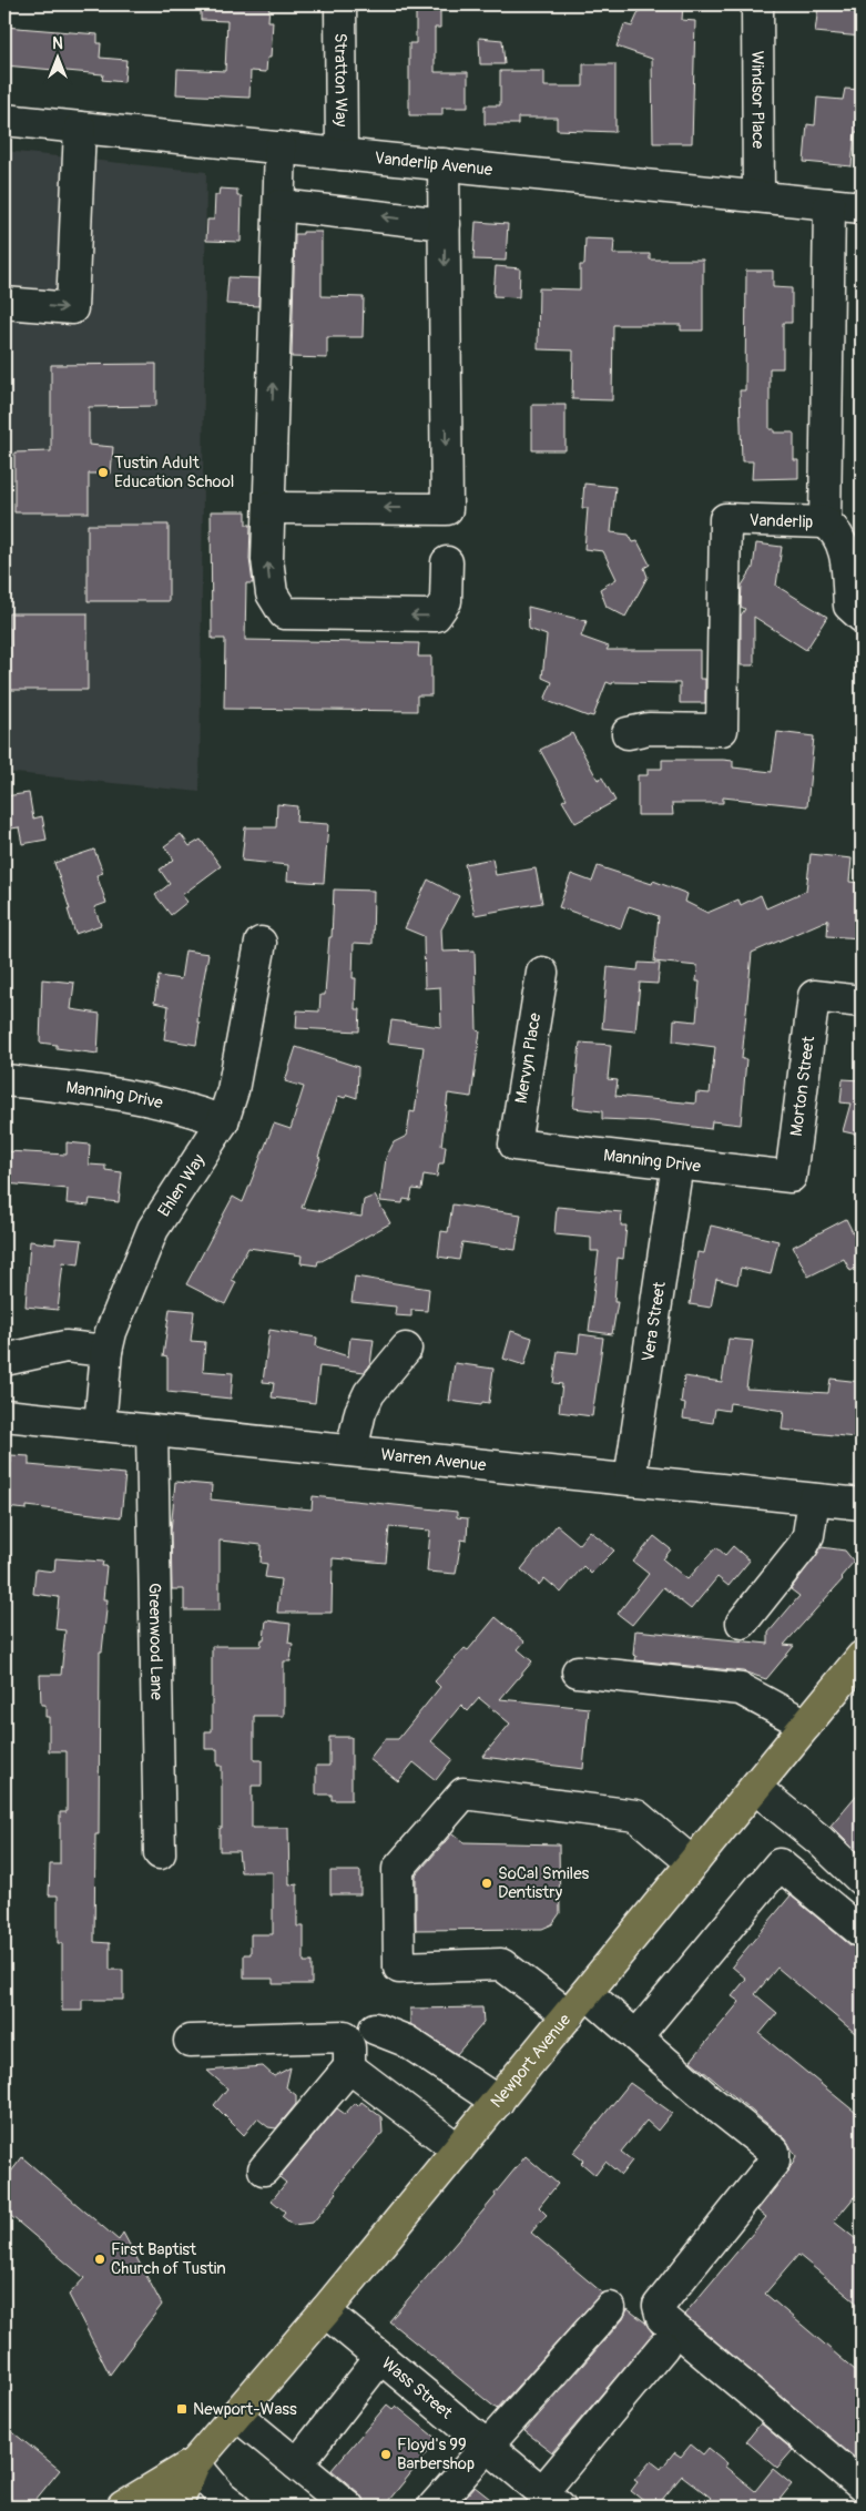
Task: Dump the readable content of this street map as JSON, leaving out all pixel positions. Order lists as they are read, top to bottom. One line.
{"streets":{"main road":["Newport Avenue"],"street":["Stratton Way","Windsor Place","Vanderlip Avenue","Vanderlip","Mervyn Place","Morton Street","Manning Drive","Ehlen Way","Vera Street","Warren Avenue","Greenwood Lane","Wass Street"]},"crossings":[["Stratton Way","Vanderlip Avenue"],["Windsor Place","Vanderlip Avenue"],["Vanderlip Avenue","Vanderlip"],["Mervyn Place","Manning Drive"],["Morton Street","Manning Drive"],["Manning Drive","Ehlen Way"],["Manning Drive","Vera Street"],["Ehlen Way","Warren Avenue"],["Vera Street","Warren Avenue"],["Warren Avenue","Greenwood Lane"],["Newport Avenue","Wass Street"]],"places":{"other":["Tustin Adult Education School","SoCal Smiles Dentistry","First Baptist Church of Tustin","Floyd's 99 Barbershop"],"transit":["Newport-Wass"]},"north":"top"}
